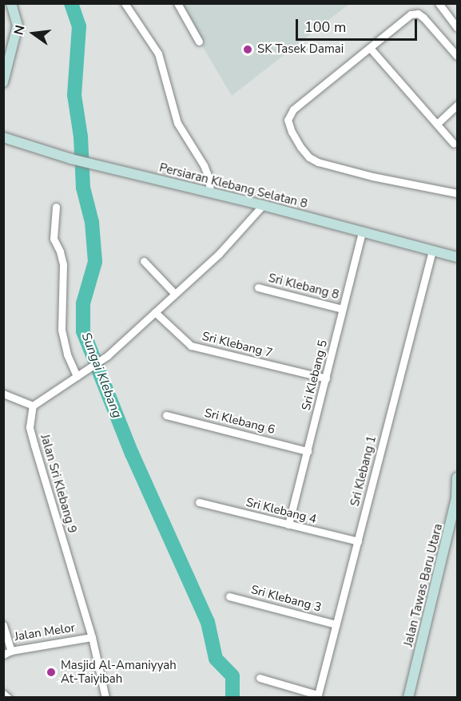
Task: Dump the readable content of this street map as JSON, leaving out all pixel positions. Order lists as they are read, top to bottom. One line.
{"streets":{"street":["Persiaran Klebang Selatan 8","Sri Klebang 8","Sri Klebang 7","Sri Klebang 5","Sri Klebang 6","Sri Klebang 1","Jalan Sri Klebang 9","Sri Klebang 4","Jalan Tawas Baru Utara","Sri Klebang 3","Jalan Melor"]},"crossings":[["Persiaran Klebang Selatan 8","Sri Klebang 5"],["Persiaran Klebang Selatan 8","Sri Klebang 1"],["Sri Klebang 8","Sri Klebang 5"],["Sri Klebang 7","Sri Klebang 5"],["Sri Klebang 5","Sri Klebang 6"],["Sri Klebang 5","Sri Klebang 4"],["Sri Klebang 1","Sri Klebang 4"],["Sri Klebang 1","Sri Klebang 3"],["Jalan Sri Klebang 9","Jalan Melor"]],"water":["Sungai Klebang"],"places":["SK Tasek Damai","Masjid Al-Amaniyyah At-Taiyibah"],"scale_bar":"100 m","north":"left"}
